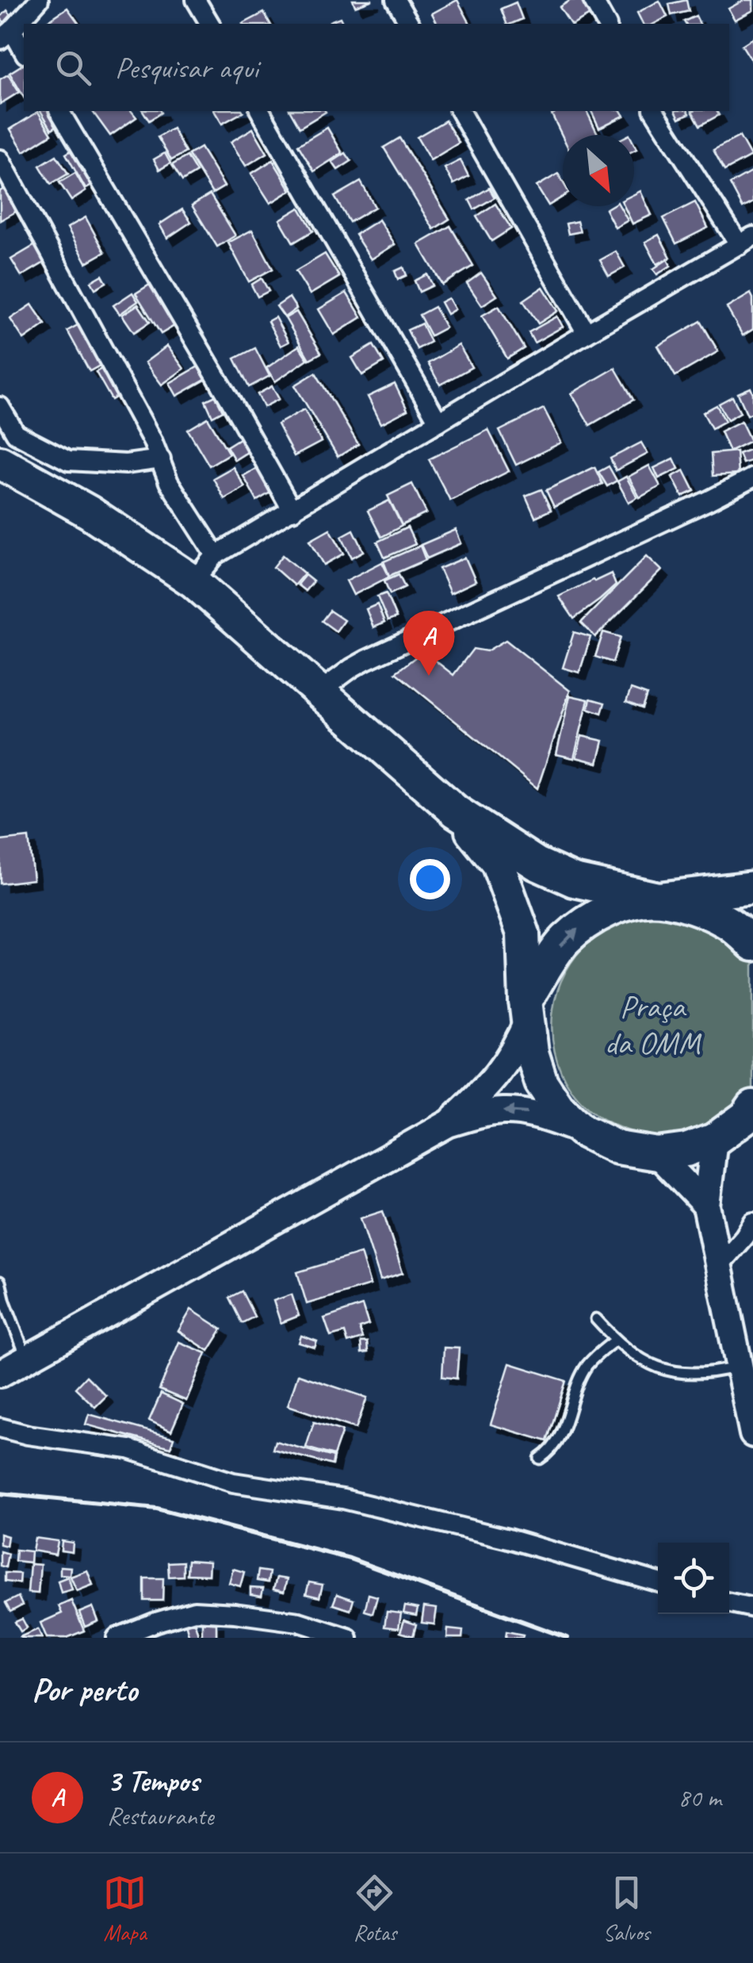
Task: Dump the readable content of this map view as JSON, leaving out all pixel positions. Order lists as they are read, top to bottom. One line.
{"parks":["Praça da OMM"],"north":"bottom right","page":{"search":"Pesquisar aqui","pins":"A","heading":"Por perto","list":[{"mark":"A","name":"3 Tempos","note":"Restaurante","value":"80 m"}],"nav":["Mapa","Rotas","Salvos"]}}
